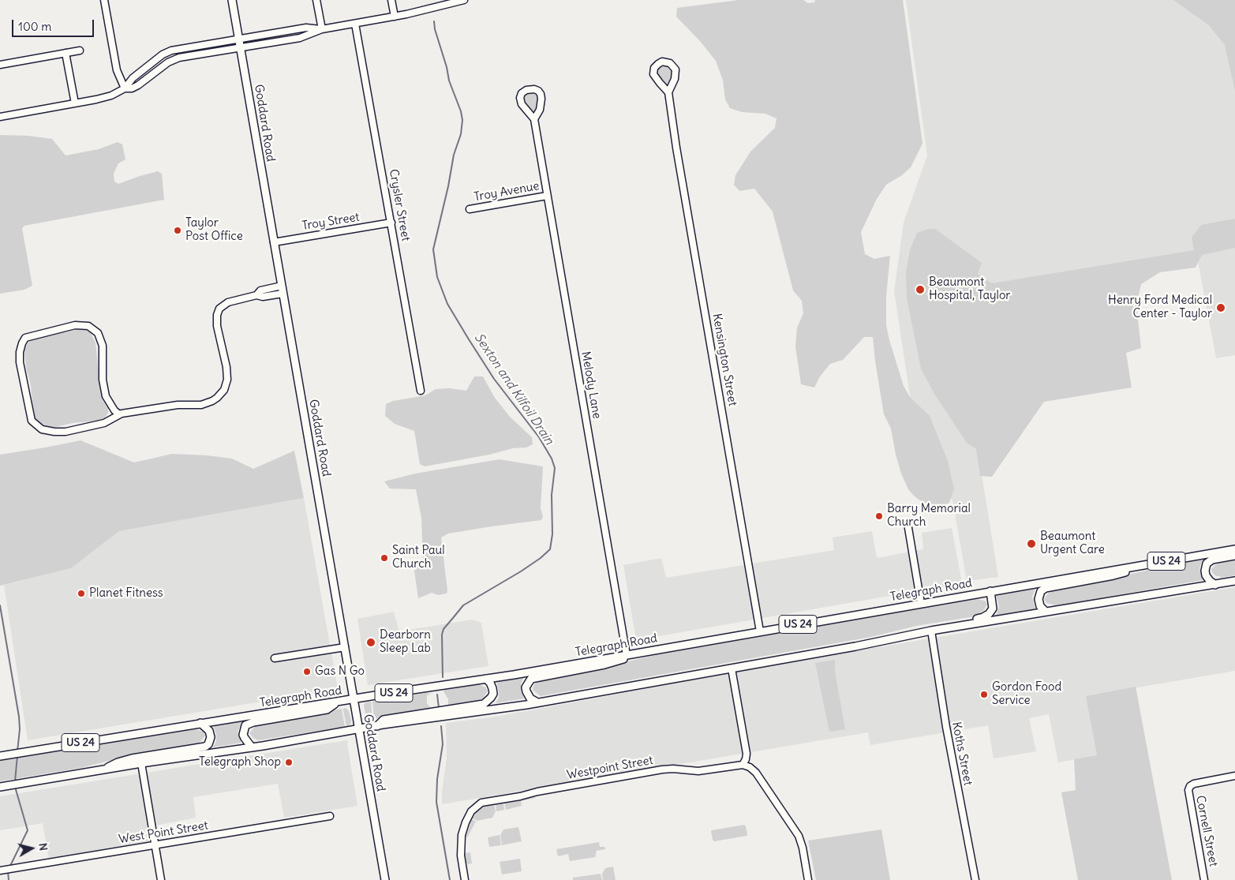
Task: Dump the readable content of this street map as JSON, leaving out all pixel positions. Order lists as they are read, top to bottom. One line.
{"streets":{"main road":["Goddard Road","US 24","Telegraph Road"],"street":["Troy Avenue","Crysler Street","Troy Street","Kensington Street","Melody Lane","Koths Street","Westpoint Street","Cornell Street","West Point Street"]},"crossings":[["Goddard Road","Troy Street"],["Goddard Road","Telegraph Road"],["Troy Avenue","Melody Lane"],["Crysler Street","Troy Street"],["Kensington Street","Telegraph Road"],["Melody Lane","Telegraph Road"]],"water":["Sexton and Kilfoil Drain"],"places":["Taylor Post Office","Beaumont Hospital, Taylor","Henry Ford Medical Center - Taylor","Barry Memorial Church","Beaumont Urgent Care","Saint Paul Church","Planet Fitness","Dearborn Sleep Lab","Gas N Go","Gordon Food Service","Telegraph Shop"],"scale_bar":"100 m","north":"right"}
